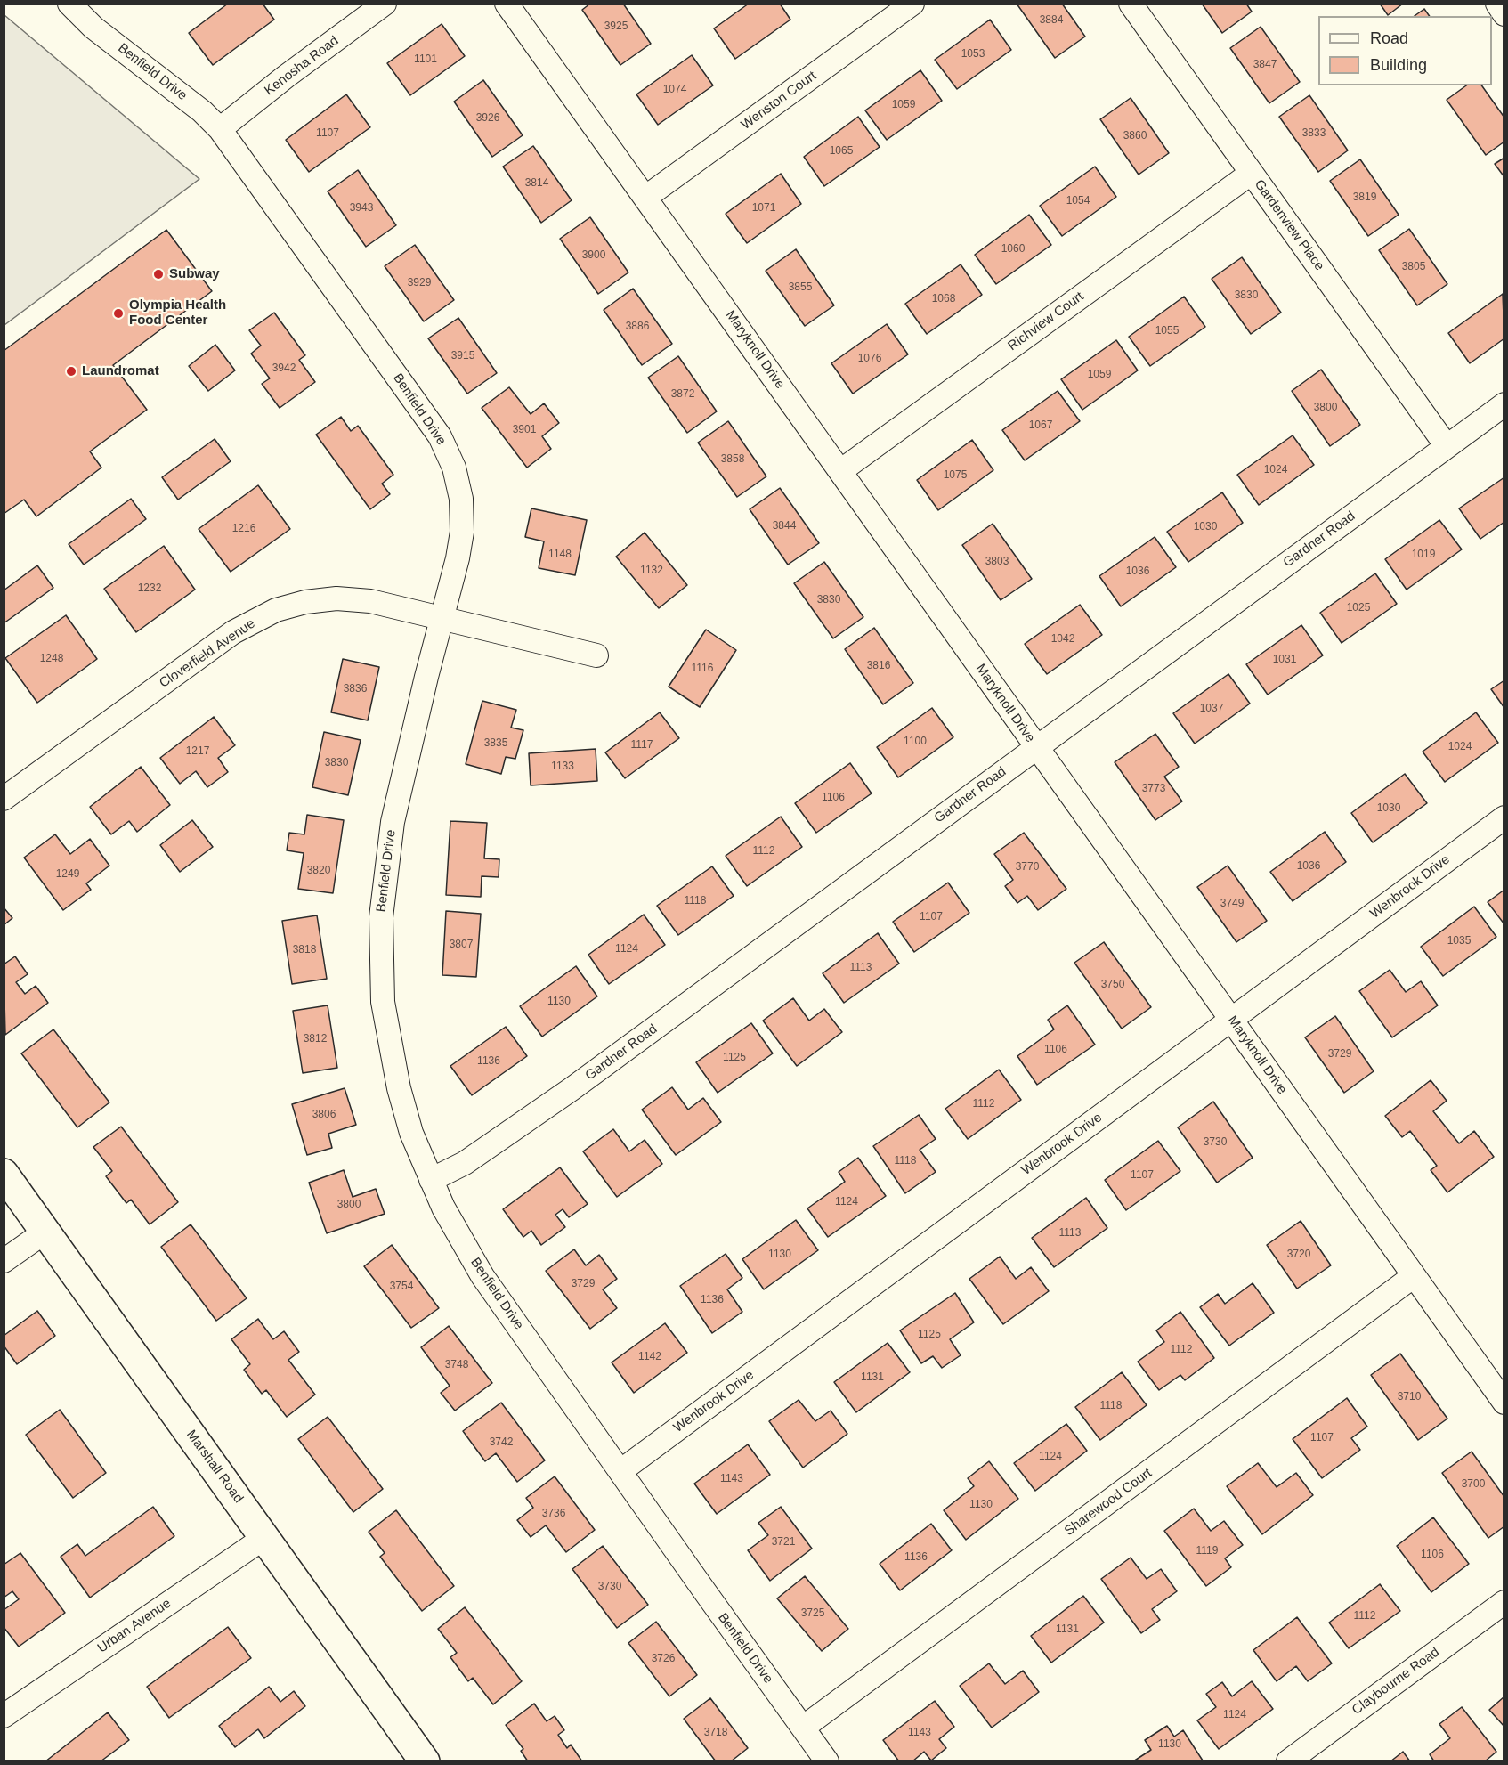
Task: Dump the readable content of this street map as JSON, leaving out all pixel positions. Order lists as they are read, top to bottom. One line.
{"streets":{"street":["Kenosha Road","Benfield Drive","Wenston Court","Gardenview Place","Richview Court","Maryknoll Drive","Gardner Road","Cloverfield Avenue","Wenbrook Drive","Marshall Road","Sharewood Court","Urban Avenue","Claybourne Road"]},"crossings":[["Kenosha Road","Benfield Drive"],["Benfield Drive","Gardner Road"],["Benfield Drive","Cloverfield Avenue"],["Benfield Drive","Wenbrook Drive"],["Benfield Drive","Sharewood Court"],["Wenston Court","Maryknoll Drive"],["Gardenview Place","Richview Court"],["Gardenview Place","Gardner Road"],["Richview Court","Maryknoll Drive"],["Maryknoll Drive","Gardner Road"],["Maryknoll Drive","Wenbrook Drive"],["Maryknoll Drive","Sharewood Court"],["Marshall Road","Urban Avenue"]],"places":["Subway","Olympia Health Food Center","Laundromat"],"house_numbers":["3884","3925","1053","1101","3847","1074","1059","3926","1107","3833","3860","1065","3814","3819","1054","3943","1071","1060","3900","3805","3929","3855","3830","1068","3886","1055","3915","1076","3942","1059","3872","3800","1067","3901","3858","1024","1075","3844","1030","1216","1148","1019","3803","1132","1036","1232","3830","1025","1042","1248","1031","3816","1116","3836","1037","1100","3835","1117","1024","1217","3830","1133","3773","1106","1030","1112","1036","3770","3820","1249","1118","3749","1107","1035","3807","1124","3818","1113","3750","1130","3812","1106","3729","1125","1136","1112","3806","3730","1118","1107","1124","3800","1113","1130","3720","3729","3754","1136","1125","1112","1142","3748","1131","3710","1118","1107","3742","1124","1143","3700","1130","3736","3721","1119","1106","1136","3730","3725","1112","1131","3726","1124","3718","1143","1130"],"legend":["Road","Building"]}
